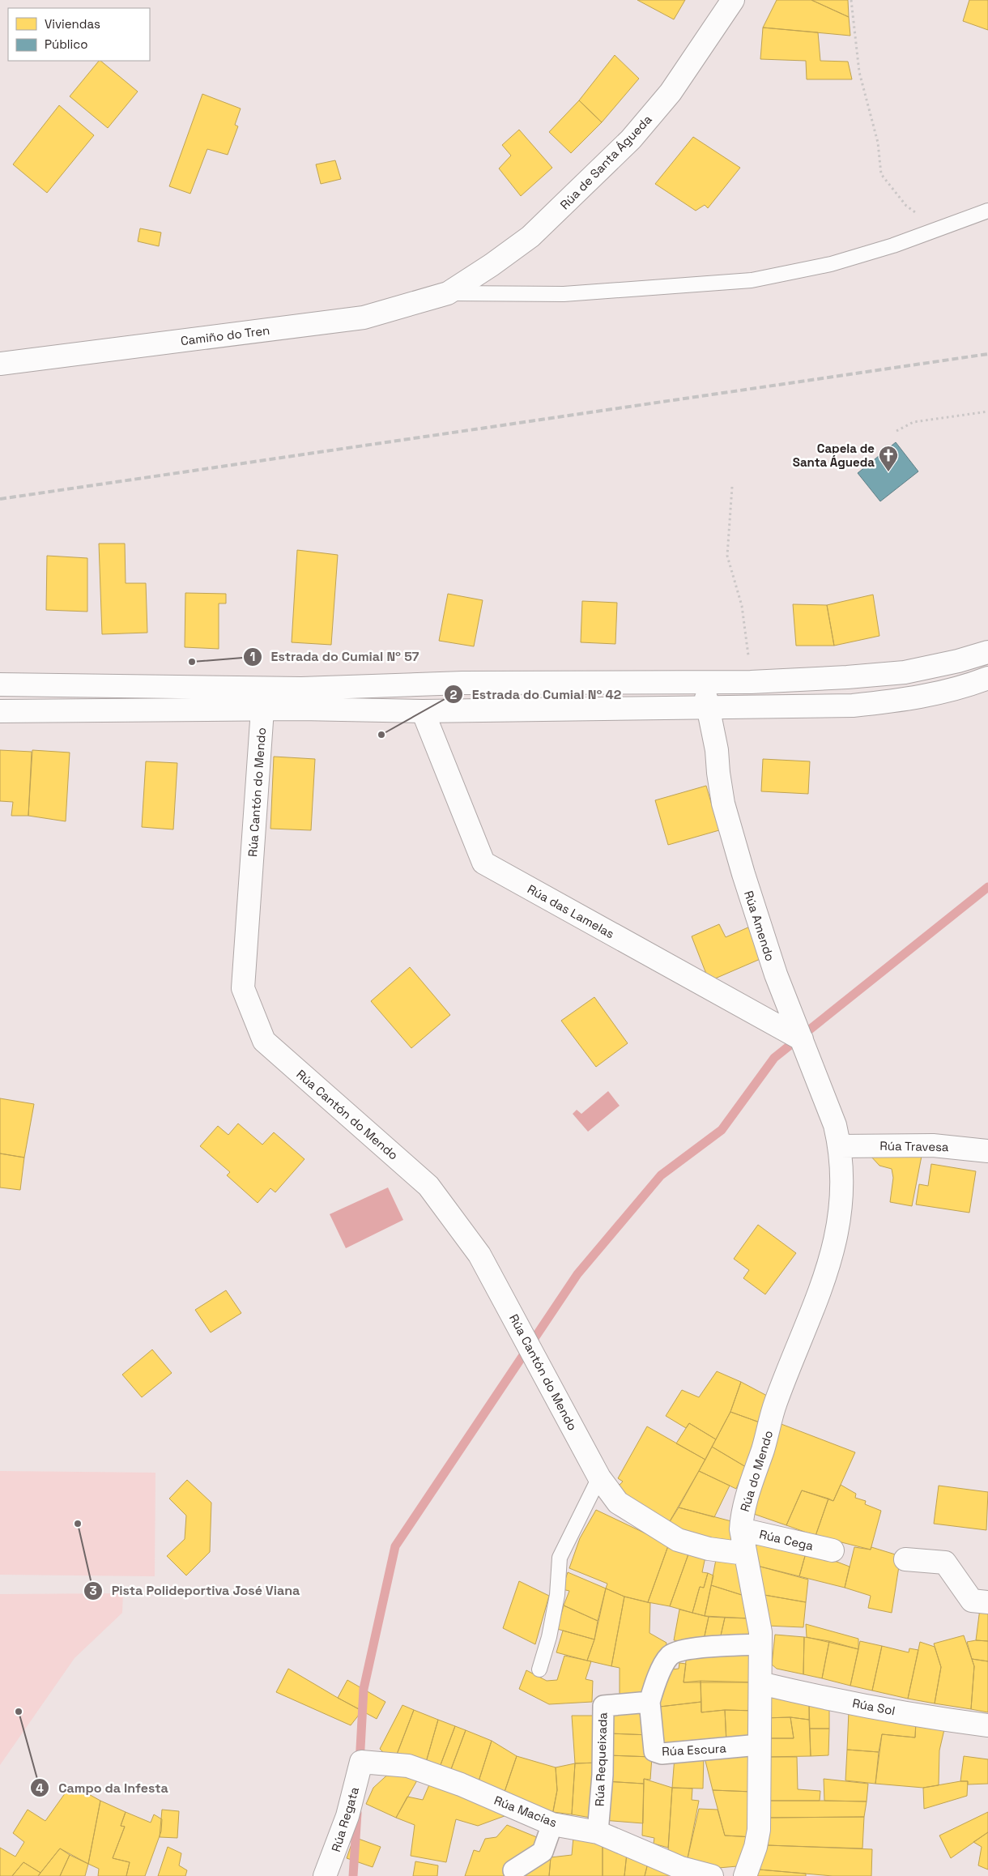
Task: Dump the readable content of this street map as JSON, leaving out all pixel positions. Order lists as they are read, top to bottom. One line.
{"streets":{"street":["Rúa de Santa Águeda","Camiño do Tren","Rúa Cantón do Mendo","Rúa das Lamelas","Rúa Amendo","Rúa Travesa","Rúa do Mendo","Rúa Cega","Rúa Sol","Rúa Escura","Rúa Requeixada","Rúa Macías","Rúa Regata"]},"crossings":[["Rúa de Santa Águeda","Camiño do Tren"],["Rúa Cantón do Mendo","Rúa do Mendo"],["Rúa das Lamelas","Rúa Amendo"],["Rúa Amendo","Rúa Travesa"],["Rúa Amendo","Rúa do Mendo"],["Rúa Travesa","Rúa do Mendo"],["Rúa do Mendo","Rúa Cega"],["Rúa do Mendo","Rúa Sol"],["Rúa do Mendo","Rúa Escura"],["Rúa Escura","Rúa Requeixada"],["Rúa Requeixada","Rúa Macías"],["Rúa Macías","Rúa Regata"]],"places":{"church":["Capela de Santa Águeda"],"other":["Estrada do Cumial Nº 57","Estrada do Cumial Nº 42","Pista Polideportiva José Viana","Campo da Infesta"]},"legend":["Viviendas","Público"]}
